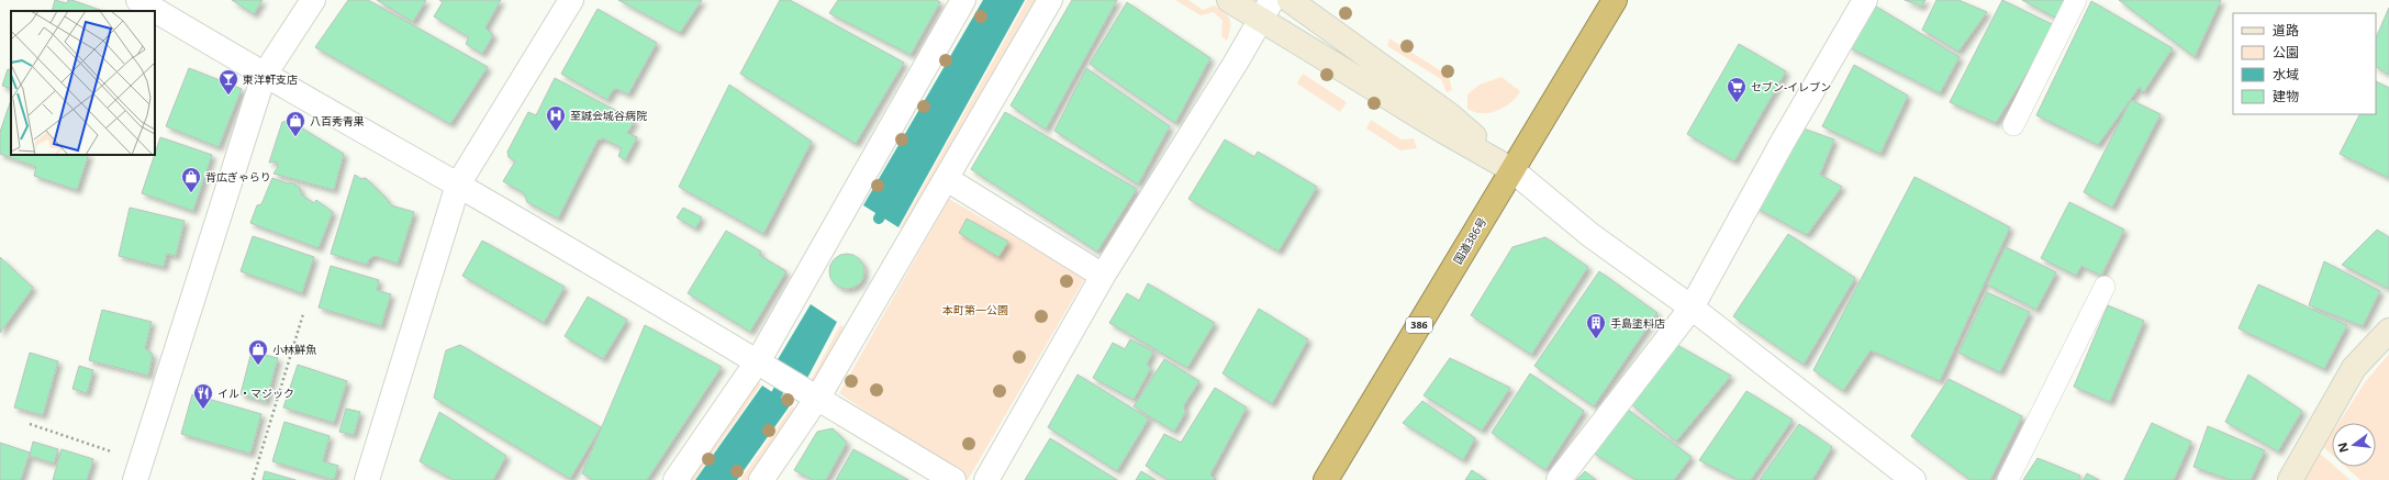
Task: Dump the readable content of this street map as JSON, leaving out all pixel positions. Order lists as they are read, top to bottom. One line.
{"streets":{"highway":["国道386号","386"]},"parks":["本町第一公園"],"places":{"bar":["東洋軒支店"],"supermarket":["セブン-イレブン"],"hospital":["至誠会城谷病院"],"shop":["八百秀青果","背広ぎゃらり","小林鮮魚"],"building":["手島塗料店"],"restaurant":["イル・マジック"]},"legend":["道路","公園","水域","建物"],"north":"left"}
